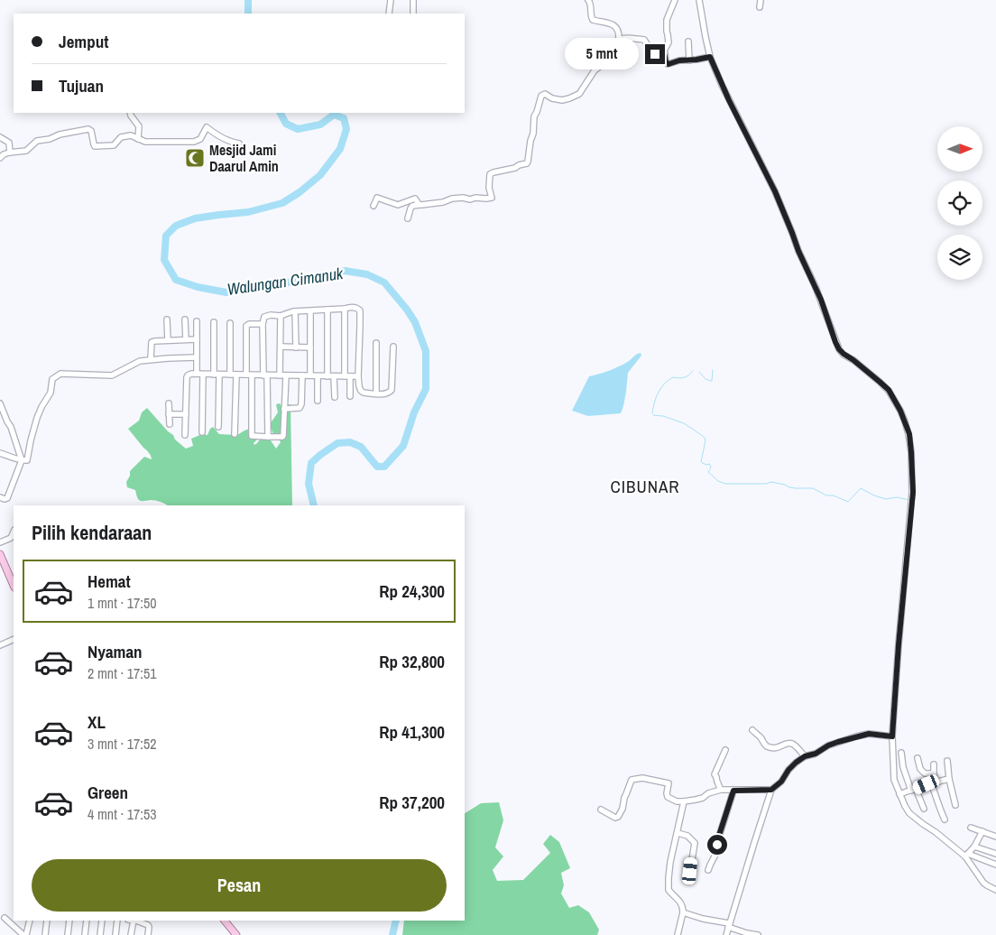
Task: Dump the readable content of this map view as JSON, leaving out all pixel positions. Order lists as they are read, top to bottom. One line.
{"districts":["CIBUNAR"],"water":["Walungan Cimanuk"],"places":{"mosque":["Mesjid Jami Daarul Amin"]},"north":"right","page":{"banner":["Jemput","Tujuan"],"bubble":"5 mnt","heading":"Pilih kendaraan","list":[{"name":"Hemat","note":"1 mnt · 17:50","value":"Rp 24,300"},{"name":"Nyaman","note":"2 mnt · 17:51","value":"Rp 32,800"},{"name":"XL","note":"3 mnt · 17:52","value":"Rp 41,300"},{"name":"Green","note":"4 mnt · 17:53","value":"Rp 37,200"}],"buttons":"Pesan"}}
